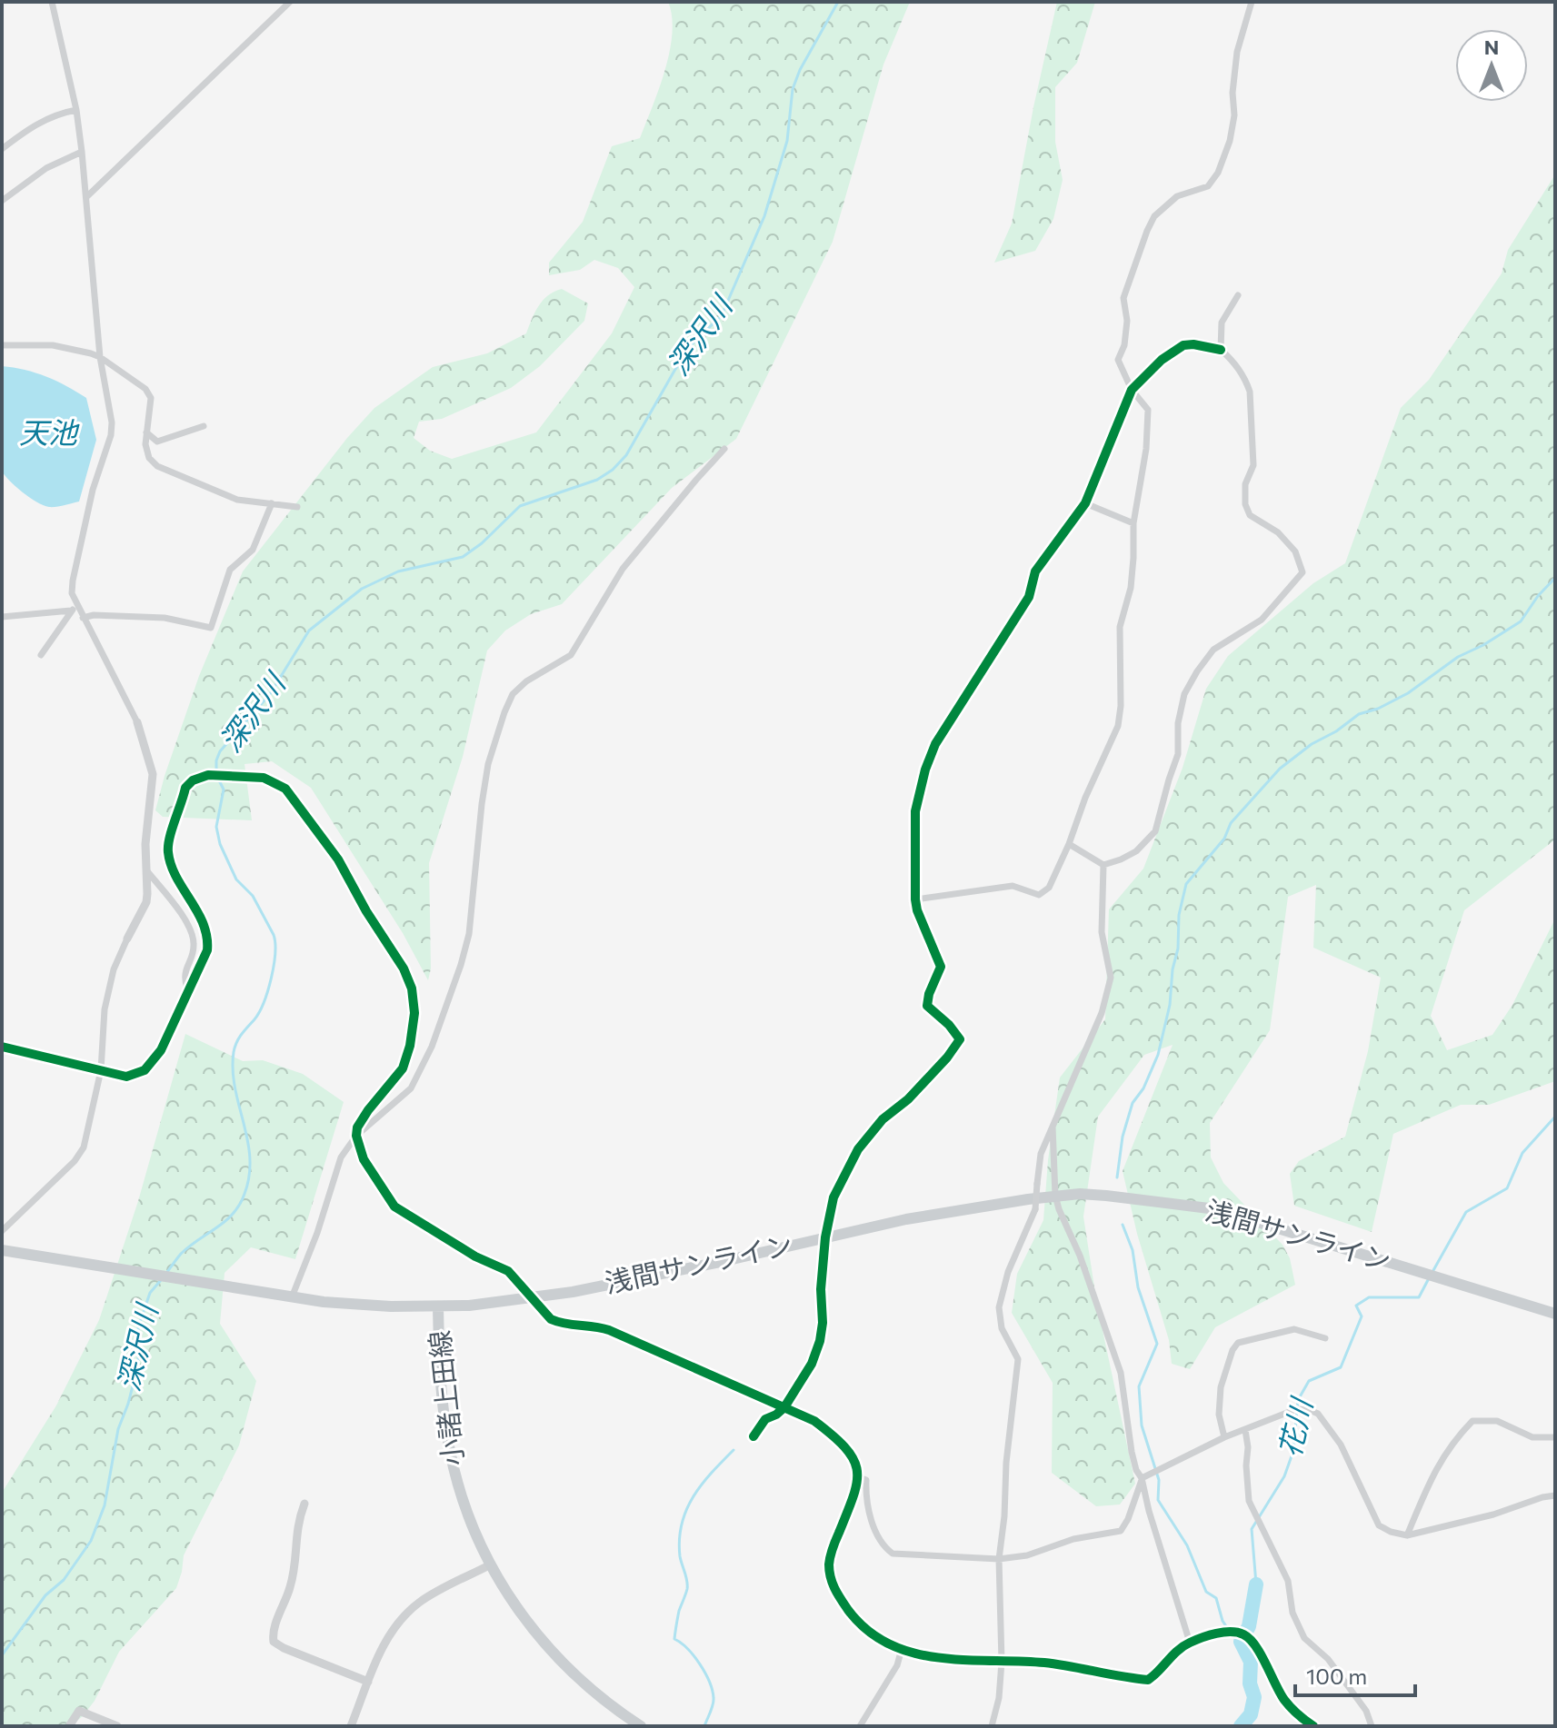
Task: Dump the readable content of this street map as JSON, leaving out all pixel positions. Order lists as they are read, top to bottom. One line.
{"streets":{"main road":["浅間サンライン","小諸上田線"]},"crossings":[["浅間サンライン","小諸上田線"]],"water":["深沢川","天池","花川"],"scale_bar":"100 m","north":"top"}
